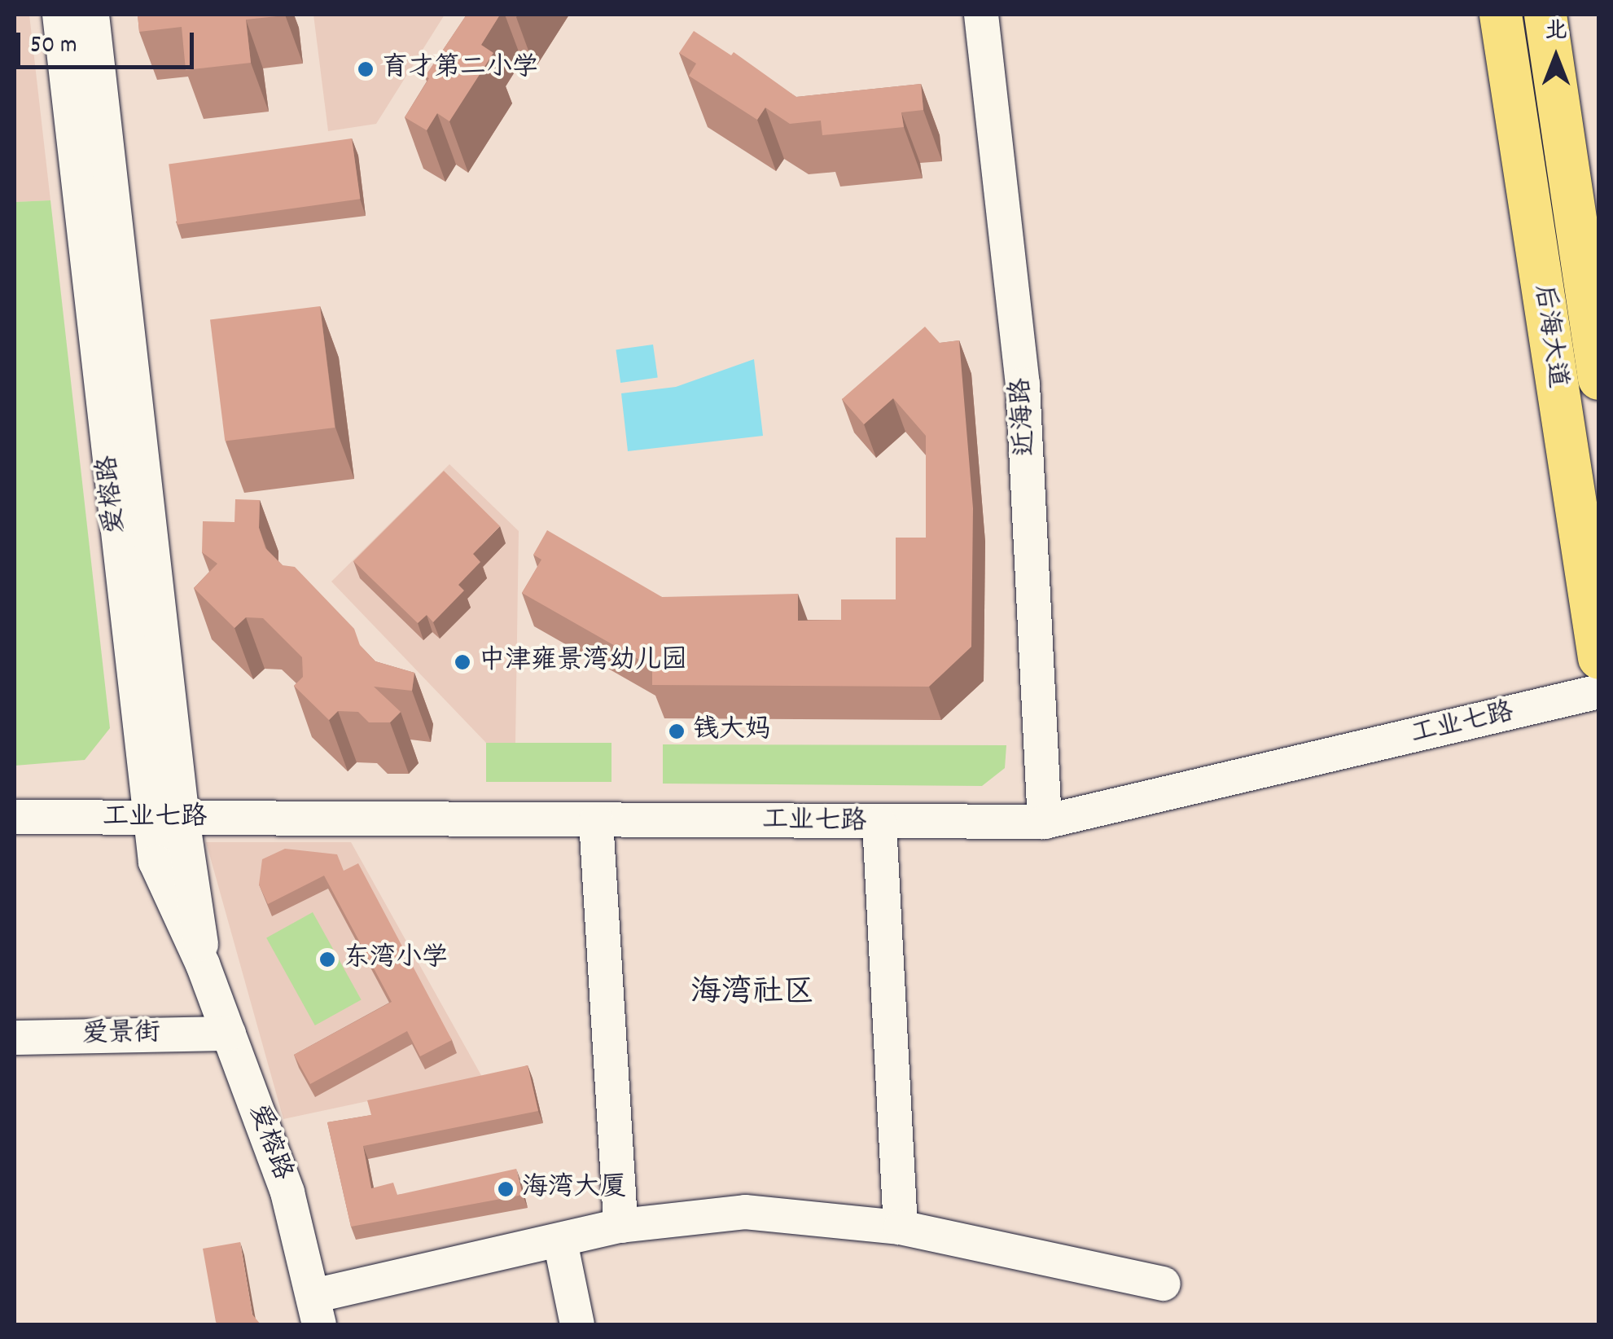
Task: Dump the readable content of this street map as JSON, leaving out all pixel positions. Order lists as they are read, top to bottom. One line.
{"streets":{"main road":["后海大道"],"street":["近海路","爱榕路","工业七路","爱景街"]},"crossings":[["近海路","工业七路"],["爱榕路","工业七路"],["爱榕路","爱景街"]],"districts":["海湾社区"],"places":["育才第二小学","中津雍景湾幼儿园","钱大妈","东湾小学","海湾大厦"],"scale_bar":"50 m","north":"top"}
